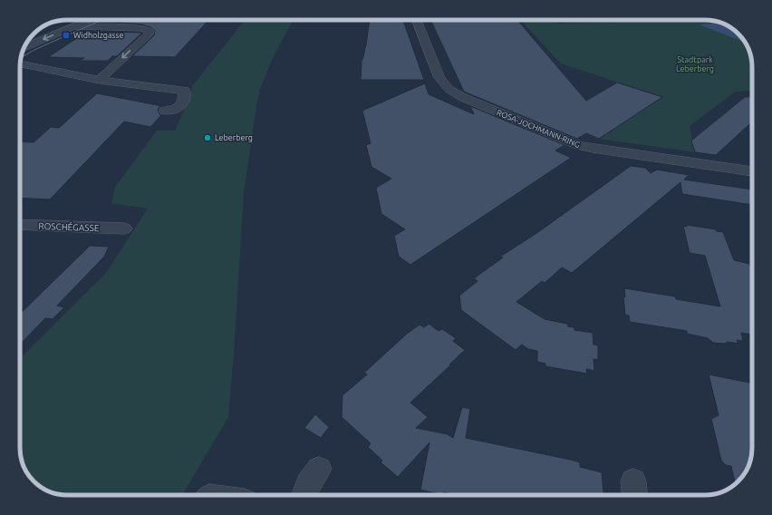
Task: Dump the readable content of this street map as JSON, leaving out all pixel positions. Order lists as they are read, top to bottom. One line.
{"streets":{"street":["ROSA-JOCHMANN-RING","ROSCHÉGASSE"]},"parks":["Stadtpark Leberberg"],"places":{"transit":["Widholzgasse"],"other":["Leberberg"]}}
